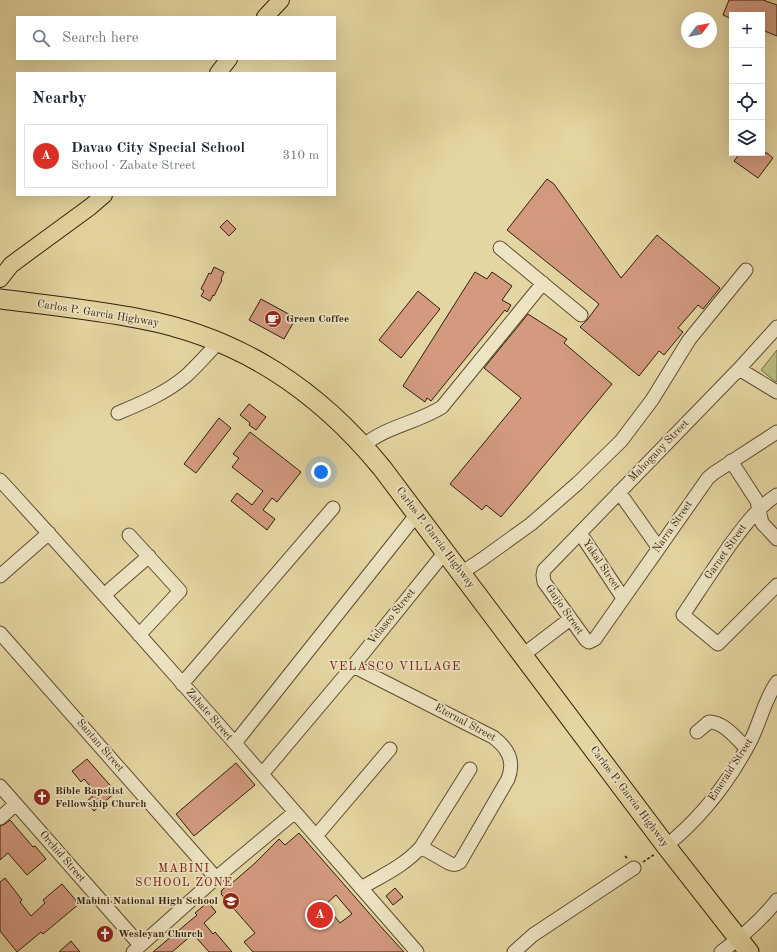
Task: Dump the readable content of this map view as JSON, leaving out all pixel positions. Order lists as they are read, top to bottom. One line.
{"streets":{"highway":["Carlos P. Garcia Highway"],"street":["Mahogany Street","Narra Street","Garnet Street","Yakal Street","Guijo Street","Velasco Street","Zabate Street","Eternal Street","Santan Street","Emerald Street","Orchid Street"]},"crossings":[["Carlos P. Garcia Highway","Velasco Street"],["Carlos P. Garcia Highway","Emerald Street"],["Mahogany Street","Yakal Street"],["Mahogany Street","Guijo Street"],["Narra Street","Yakal Street"],["Narra Street","Guijo Street"],["Velasco Street","Zabate Street"],["Velasco Street","Eternal Street"]],"districts":["VELASCO VILLAGE","MABINI SCHOOL ZONE"],"places":{"cafe":["Green Coffee"],"church":["Bible Bapstist Fellowship Church","Wesleyan Church"],"school or university":["Mabini National High School"]},"north":"top right","page":{"map_buttons":["+","−"],"search":"Search here","heading":"Nearby","list":[{"mark":"A","name":"Davao City Special School","note":"School · Zabate Street","value":"310 m"}],"pins":"A"}}
